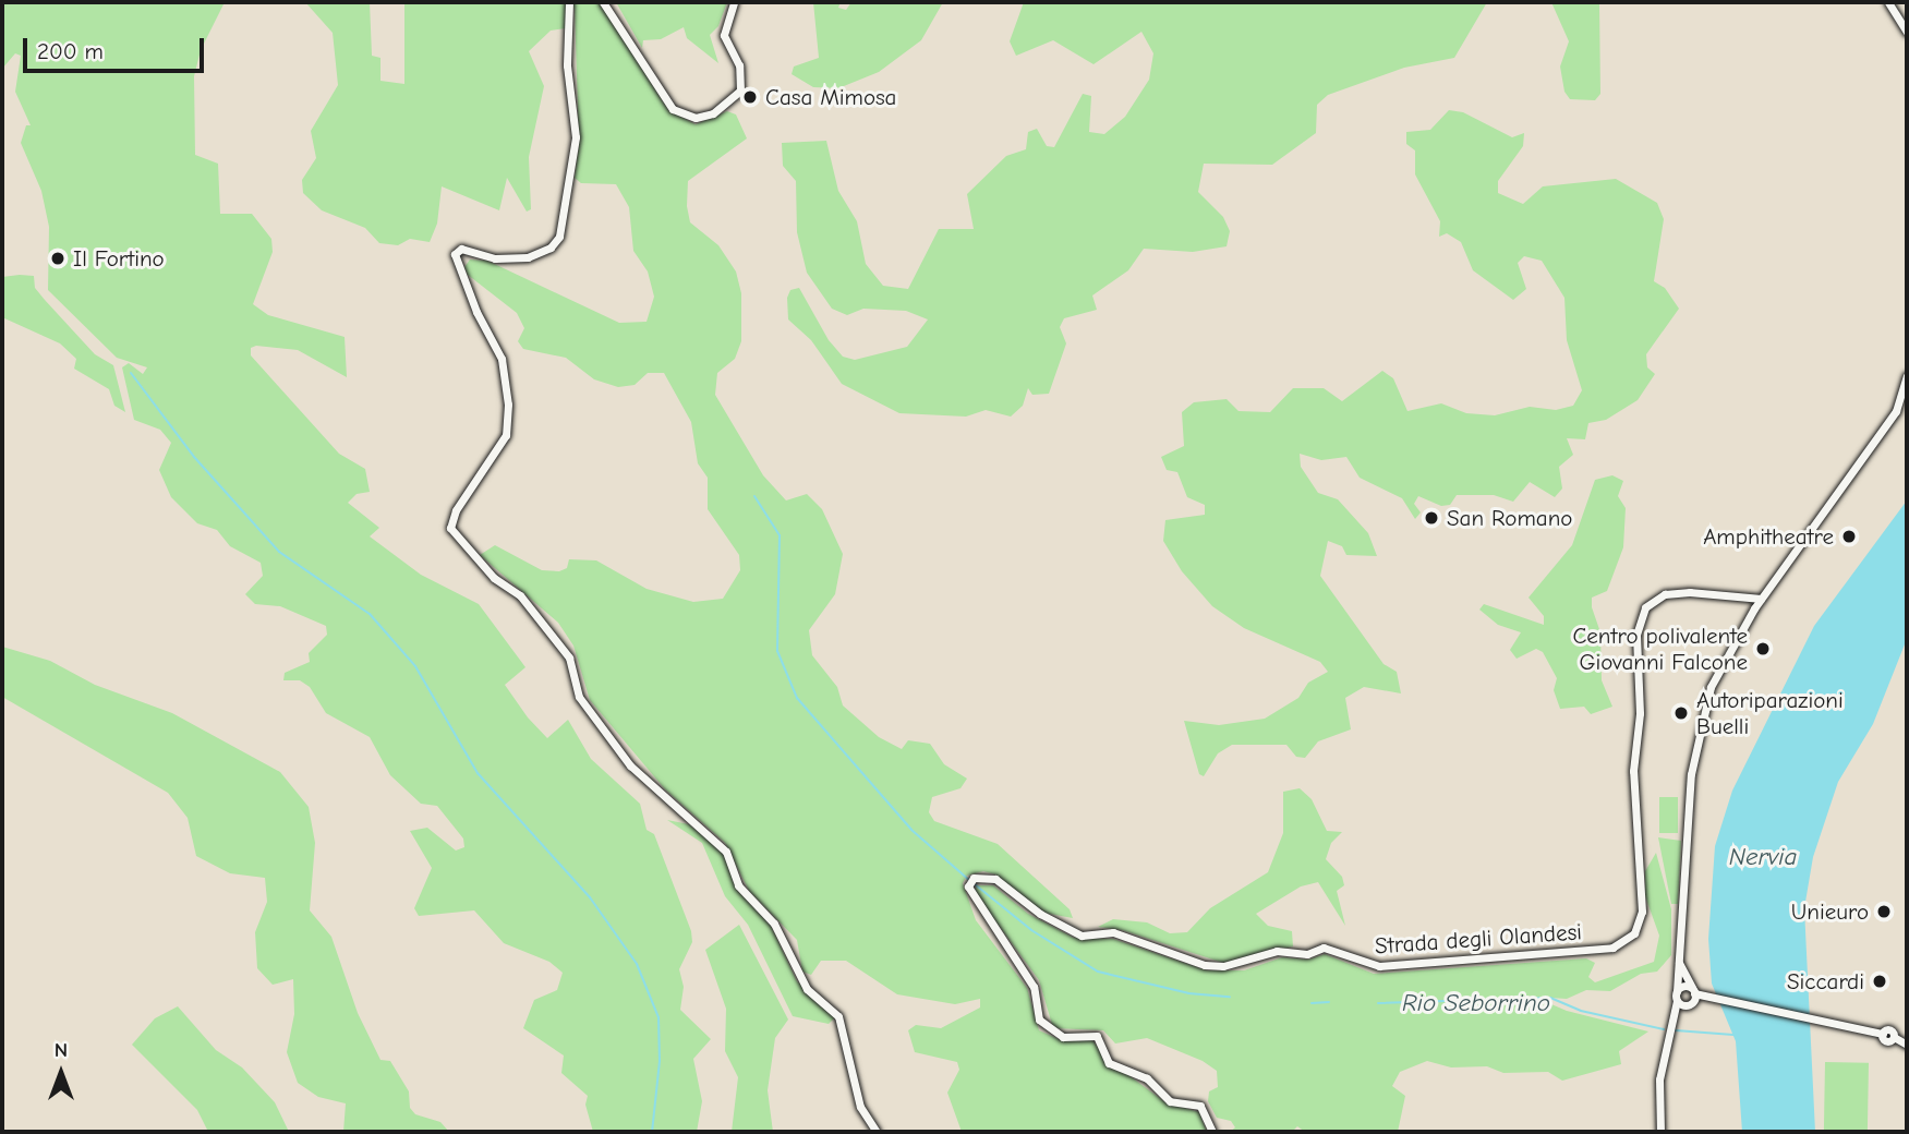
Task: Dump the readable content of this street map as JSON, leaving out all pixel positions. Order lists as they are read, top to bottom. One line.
{"streets":{"main road":["Strada degli Olandesi"]},"water":["Nervia","Rio Seborrino"],"places":["Casa Mimosa","Il Fortino","San Romano","Amphitheatre","Centro polivalente Giovanni Falcone","Autoriparazioni Buelli","Unieuro","Siccardi"],"scale_bar":"200 m","north":"top"}
